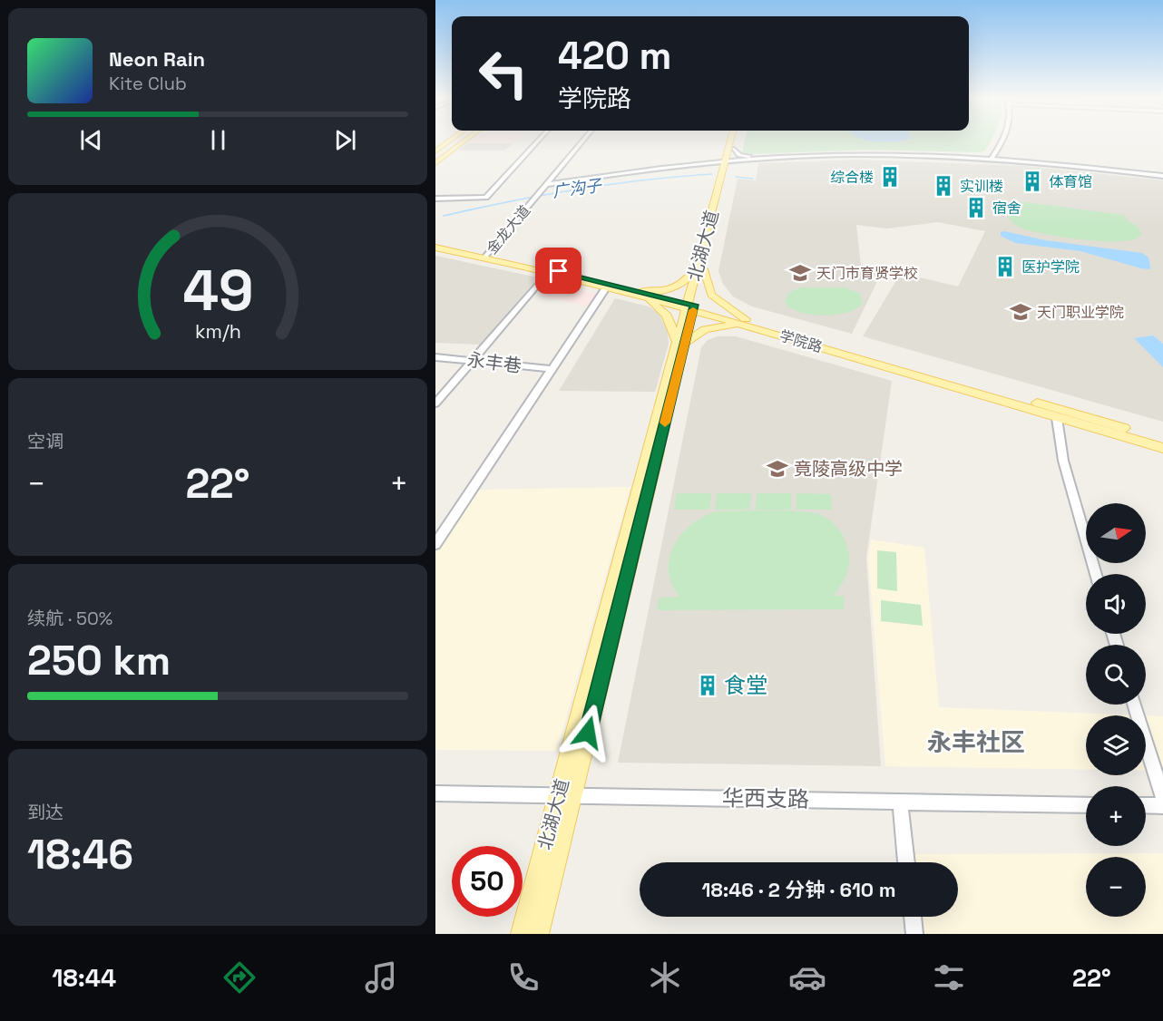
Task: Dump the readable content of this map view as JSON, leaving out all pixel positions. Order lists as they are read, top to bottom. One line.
{"streets":{"main road":["北湖大道","学院路"],"street":["金龙大道","永丰巷","华西支路"]},"crossings":[["金龙大道","学院路"],["北湖大道","学院路"],["北湖大道","华西支路"]],"districts":["永丰社区"],"water":["广沟子"],"places":{"building":["综合楼","体育馆","实训楼","宿舍","医护学院","食堂"],"school or university":["天门市育贤学校","天门职业学院","竟陵高级中学"]},"north":"right","page":{"turn":["420 m","学院路"],"song":["Neon Rain","Kite Club"],"tile":["空调",["续航 · 50%","250 km"],["到达","18:46"]],"heat":["−","22°","+"],"map_buttons":["+","−"],"limit":"50","trip":"18:46 · 2 分钟 · 610 m","tabs":["18:44","22°"],"gauge":["49","km/h"]}}
